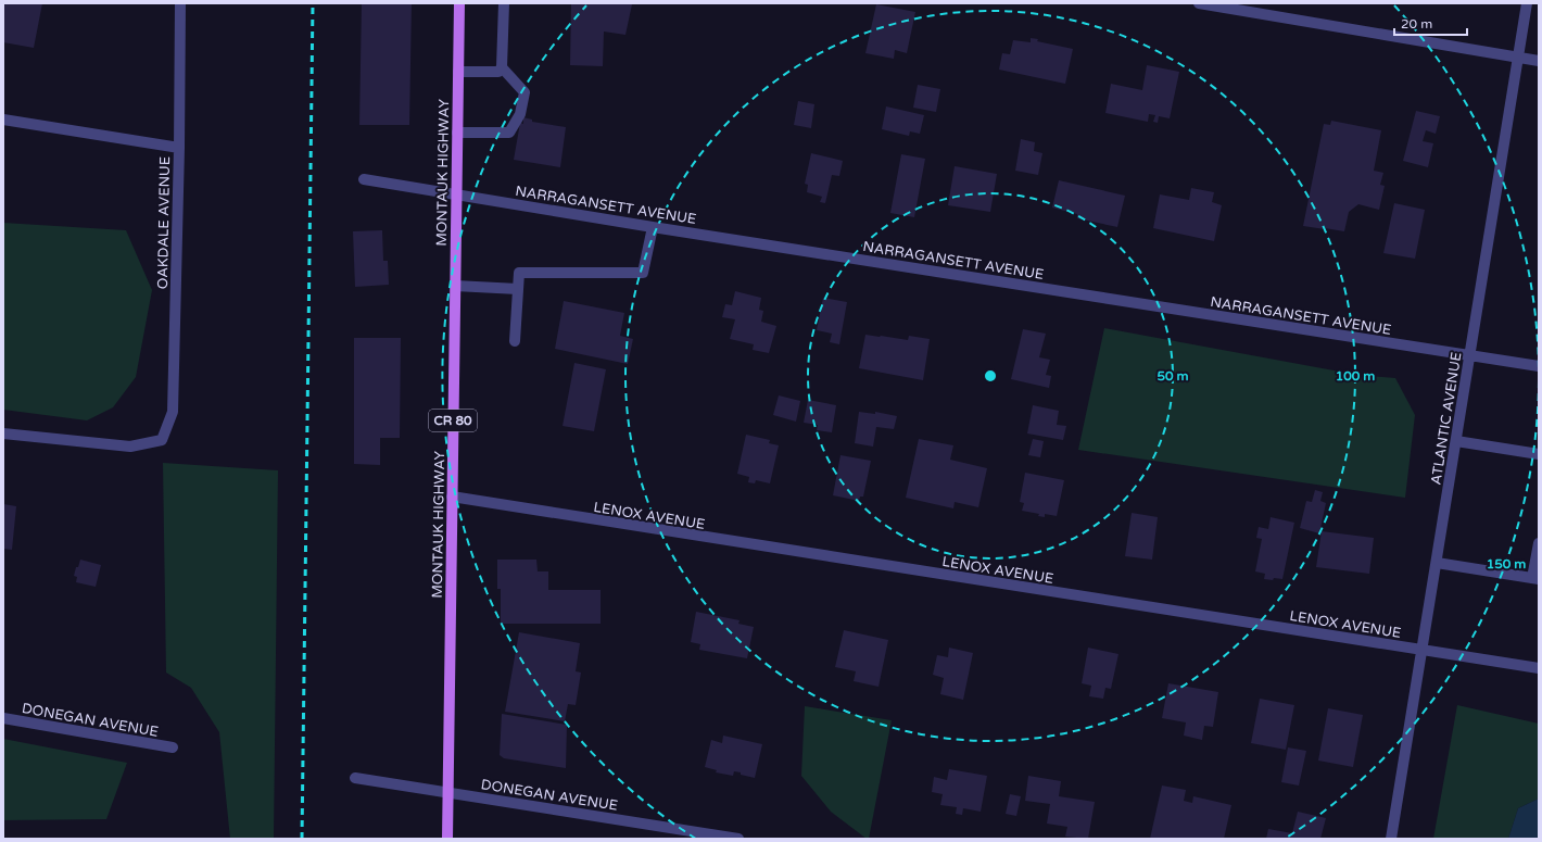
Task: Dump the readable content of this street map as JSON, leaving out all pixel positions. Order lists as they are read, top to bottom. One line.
{"streets":{"main road":["MONTAUK HIGHWAY","CR 80"],"street":["NARRAGANSETT AVENUE","OAKDALE AVENUE","ATLANTIC AVENUE","LENOX AVENUE","DONEGAN AVENUE"]},"crossings":[["MONTAUK HIGHWAY","NARRAGANSETT AVENUE"],["MONTAUK HIGHWAY","LENOX AVENUE"],["MONTAUK HIGHWAY","DONEGAN AVENUE"],["NARRAGANSETT AVENUE","ATLANTIC AVENUE"],["ATLANTIC AVENUE","LENOX AVENUE"]],"scale_bar":"20 m","rings":["50 m","100 m","150 m"]}
